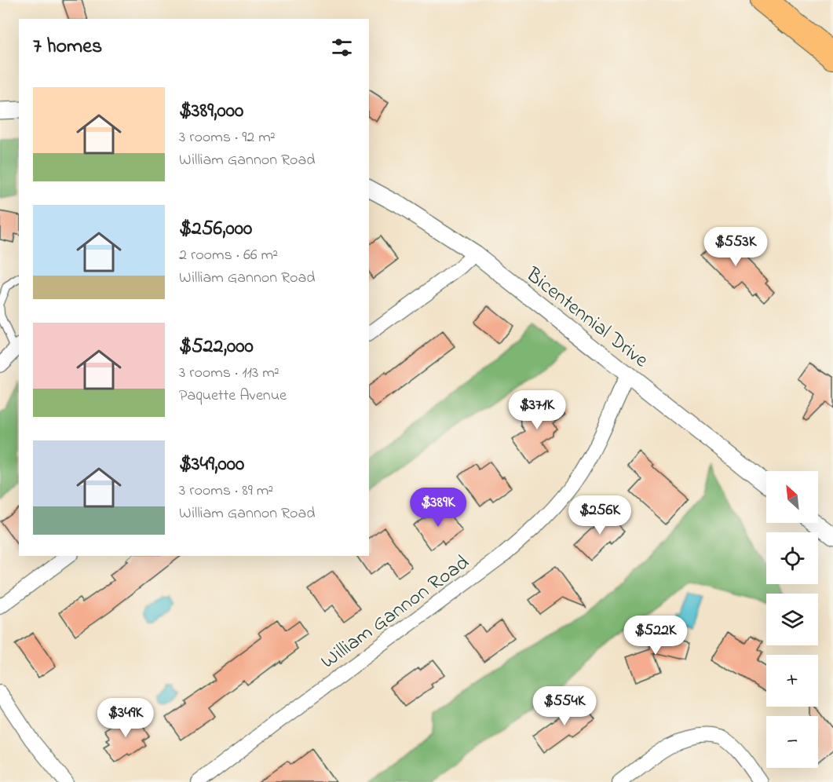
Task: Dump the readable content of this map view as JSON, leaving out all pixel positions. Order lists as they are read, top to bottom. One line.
{"streets":{"street":["Bicentennial Drive","William Gannon Road"]},"crossings":[["Bicentennial Drive","William Gannon Road"]],"north":"top left","page":{"heading":"7 homes","list":[{"name":"$389,000","note":"3 rooms · 92 m² · William Gannon Road"},{"name":"$256,000","note":"2 rooms · 66 m² · William Gannon Road"},{"name":"$522,000","note":"3 rooms · 113 m² · Paquette Avenue"},{"name":"$349,000","note":"3 rooms · 89 m² · William Gannon Road"}],"price":["$553K","$371K","$389K","$256K","$522K","$554K","$349K"],"map_buttons":["+","−"]}}
